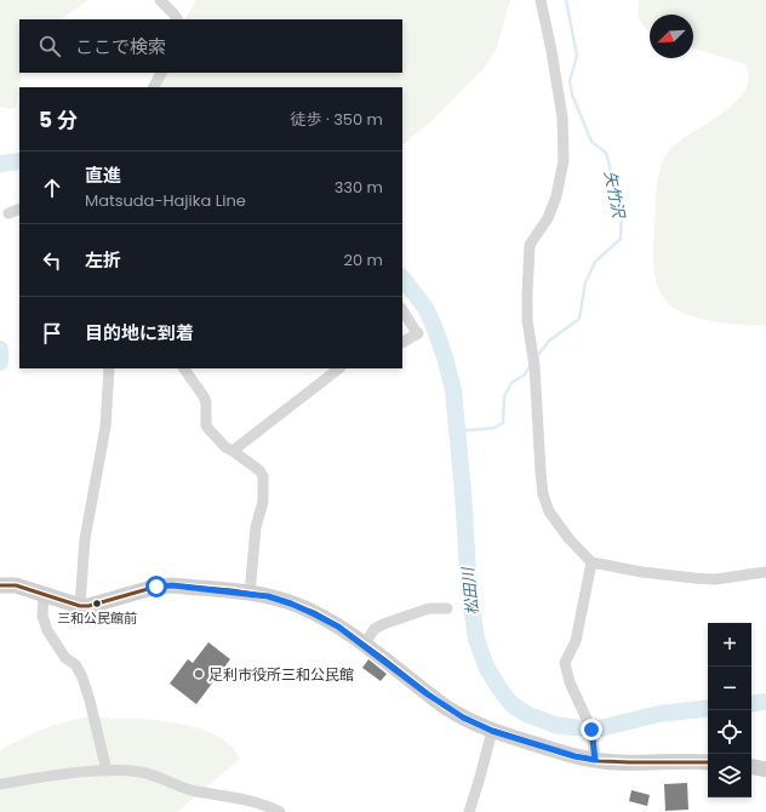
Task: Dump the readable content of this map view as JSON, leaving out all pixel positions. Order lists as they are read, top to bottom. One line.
{"water":["矢竹沢","松田川"],"places":["三和公民館前","足利市役所三和公民館"],"lines":["transit line 20"],"north":"bottom left","page":{"search":"ここで検索","heading":["5 分","徒歩 · 350 m"],"list":[["直進","Matsuda-Hajika Line","330 m"],["左折","20 m"],"目的地に到着"],"map_buttons":["+","−"]}}
